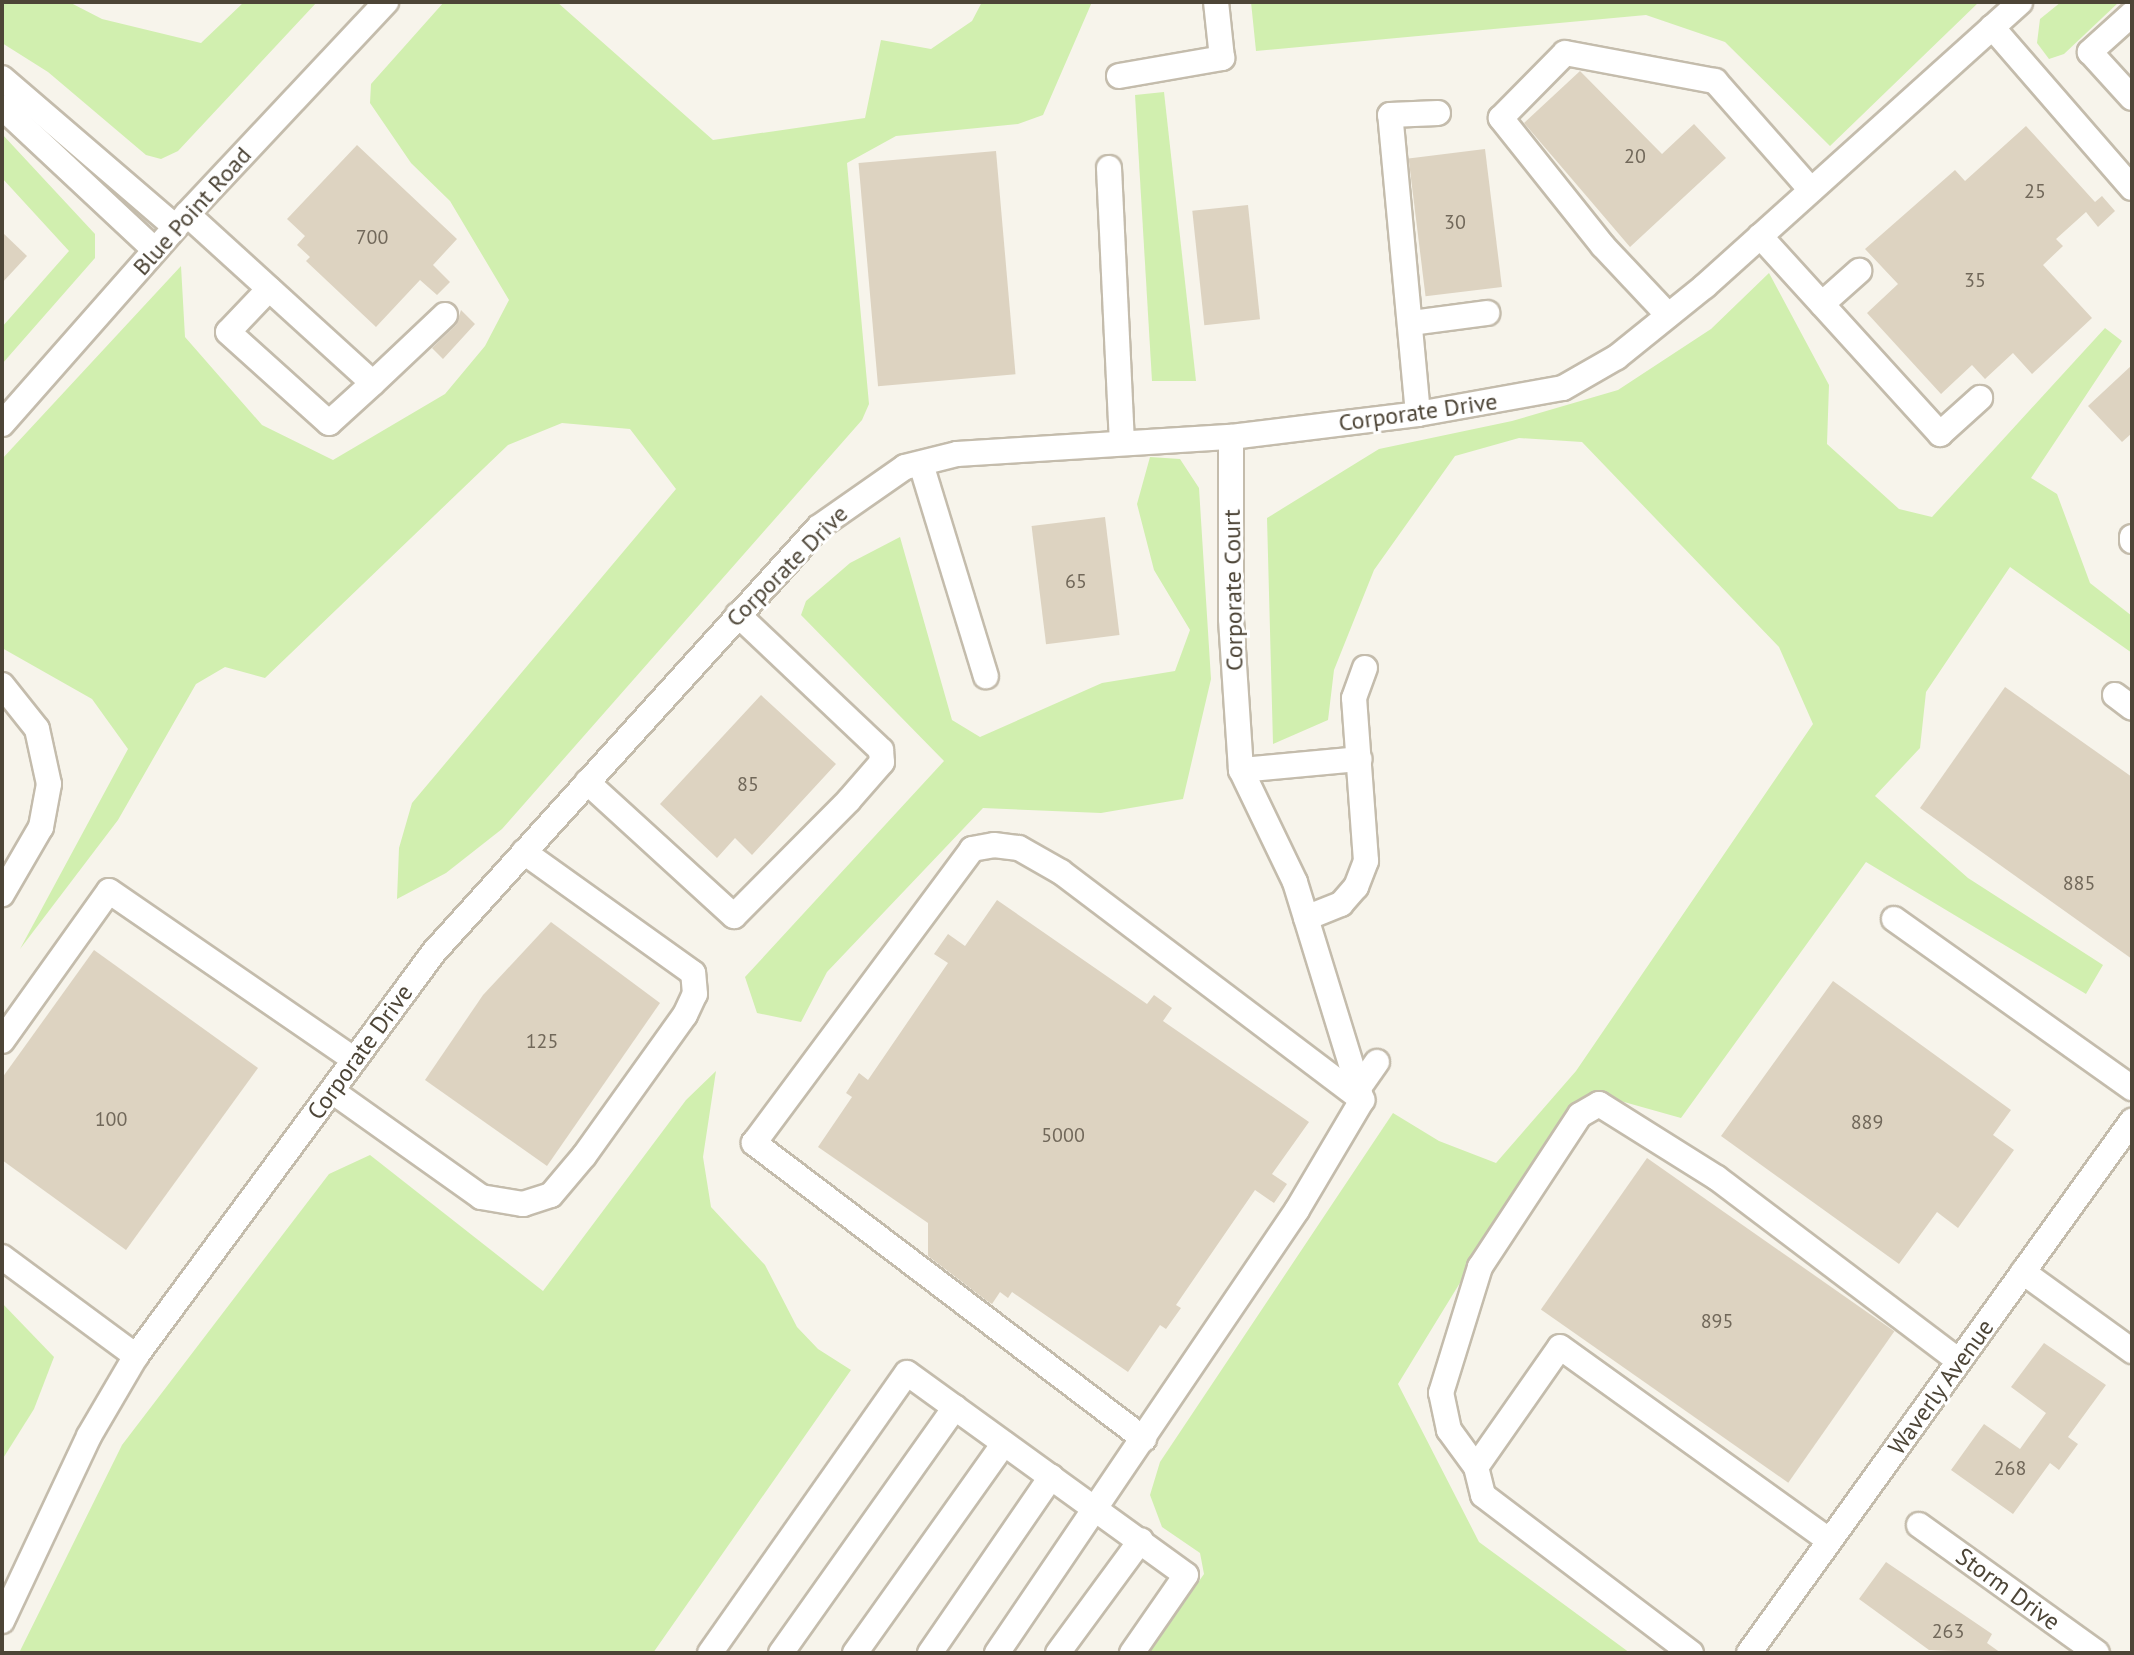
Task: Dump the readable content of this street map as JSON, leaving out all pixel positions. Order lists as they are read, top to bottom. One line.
{"streets":{"street":["Blue Point Road","Corporate Drive","Corporate Court","Waverly Avenue","Storm Drive"]},"crossings":[["Corporate Drive","Corporate Court"]],"house_numbers":["20","25","30","700","35","65","85","885","125","100","889","5000","895","268","263"]}
